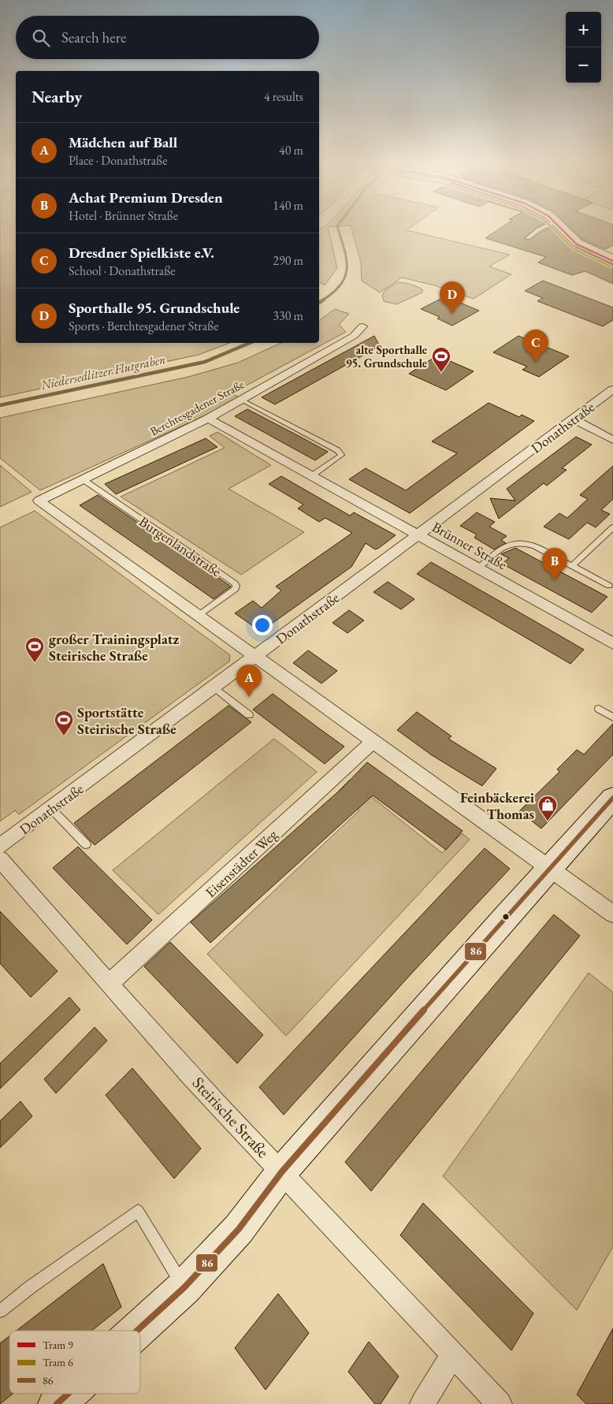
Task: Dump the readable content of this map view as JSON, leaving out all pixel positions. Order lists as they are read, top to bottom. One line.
{"streets":{"street":["Berchtesgadener Straße","Donathstraße","Brünner Straße","Eisenstädter Weg","Steirische Straße"],"lane":["Burgenlandstraße"]},"crossings":[["Berchtesgadener Straße","Brünner Straße"],["Berchtesgadener Straße","Burgenlandstraße"],["Donathstraße","Brünner Straße"],["Eisenstädter Weg","Steirische Straße"]],"water":["Niedersedlitzer Flutgraben"],"places":{"sports":["alte Sporthalle 95. Grundschule","großer Trainingsplatz Steirische Straße","Sportstätte Steirische Straße"],"shop":["Feinbäckerei Thomas"]},"lines":["tram line 9","tram line 6","transit line 86"],"legend":["Tram 9","Tram 6","86"],"page":{"map_buttons":["+","−"],"search":"Search here","heading":["Nearby","4 results"],"list":[{"mark":"A","name":"Mädchen auf Ball","note":"Place · Donathstraße","value":"40 m"},{"mark":"B","name":"Achat Premium Dresden","note":"Hotel · Brünner Straße","value":"140 m"},{"mark":"C","name":"Dresdner Spielkiste e.V.","note":"School · Donathstraße","value":"290 m"},{"mark":"D","name":"Sporthalle 95. Grundschule","note":"Sports · Berchtesgadener Straße","value":"330 m"}],"pins":["D","C","B","A"]}}
